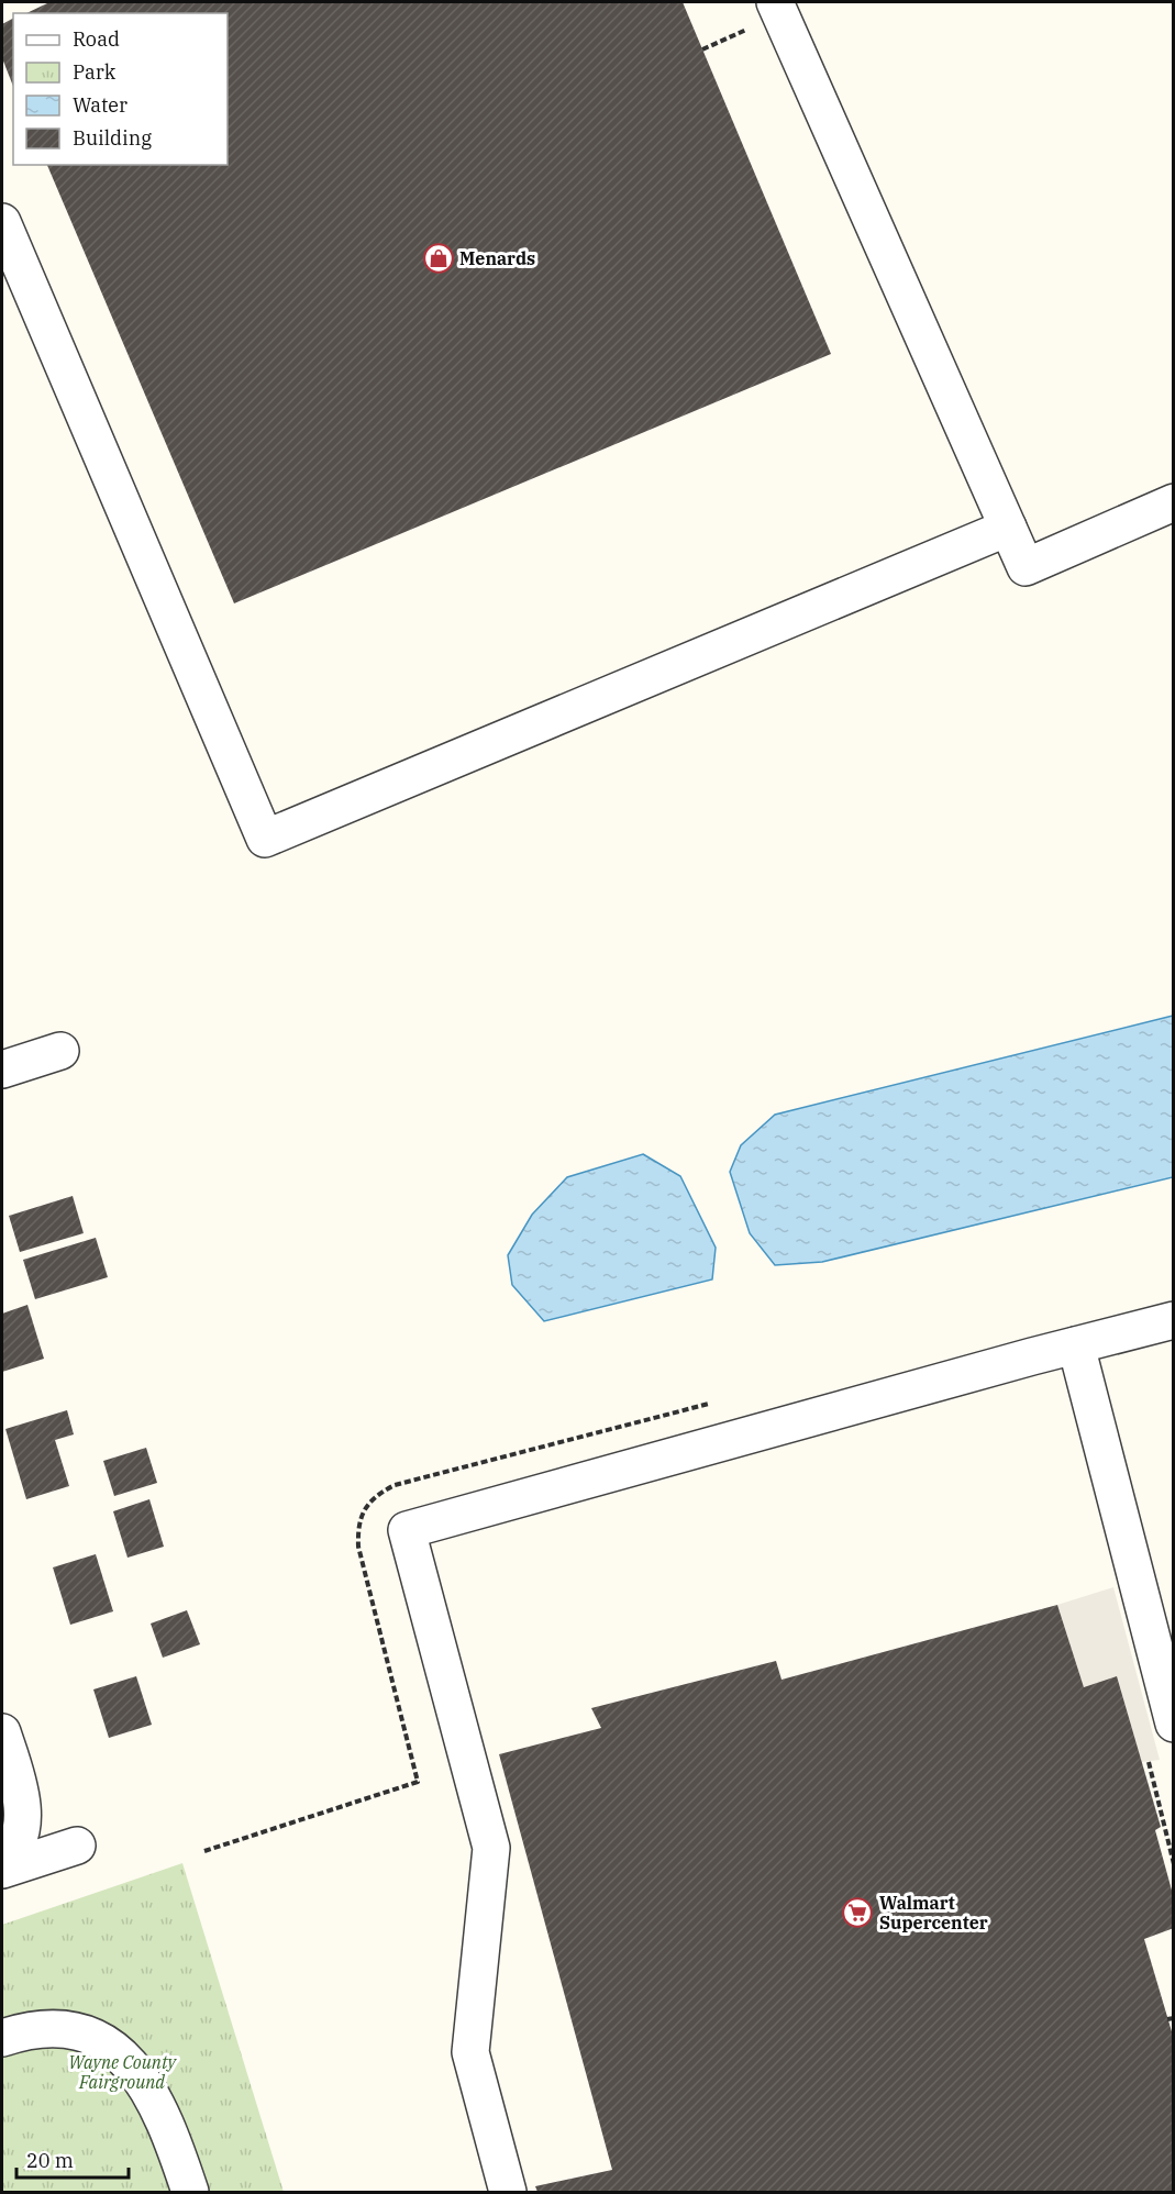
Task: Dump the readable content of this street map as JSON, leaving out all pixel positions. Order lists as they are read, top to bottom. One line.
{"parks":["Wayne County Fairground"],"places":{"shop":["Menards"],"supermarket":["Walmart Supercenter"]},"legend":["Road","Park","Water","Building"],"scale_bar":"20 m"}
